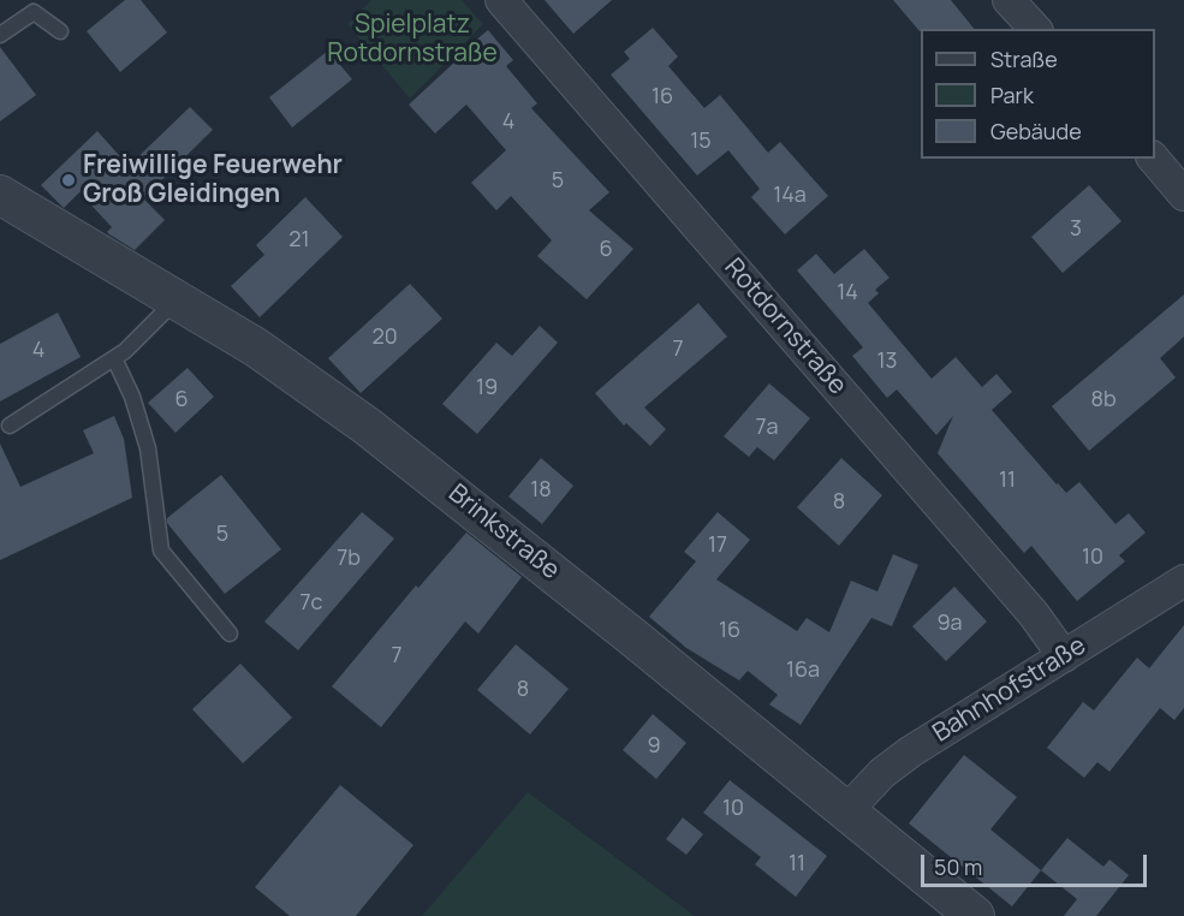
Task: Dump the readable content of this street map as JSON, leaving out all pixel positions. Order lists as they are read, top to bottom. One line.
{"streets":{"street":["Rotdornstraße","Brinkstraße","Bahnhofstraße"]},"crossings":[["Rotdornstraße","Bahnhofstraße"],["Brinkstraße","Bahnhofstraße"]],"parks":["Spielplatz Rotdornstraße"],"places":["Freiwillige Feuerwehr Groß Gleidingen"],"house_numbers":["16","4","15","5","14a","3","21","6","14","20","7","4","13","19","6","8b","7a","11","18","8","5","17","10","7b","7c","9a","16","7","16a","8","9","10","11"],"legend":["Straße","Park","Gebäude"],"scale_bar":"50 m"}
